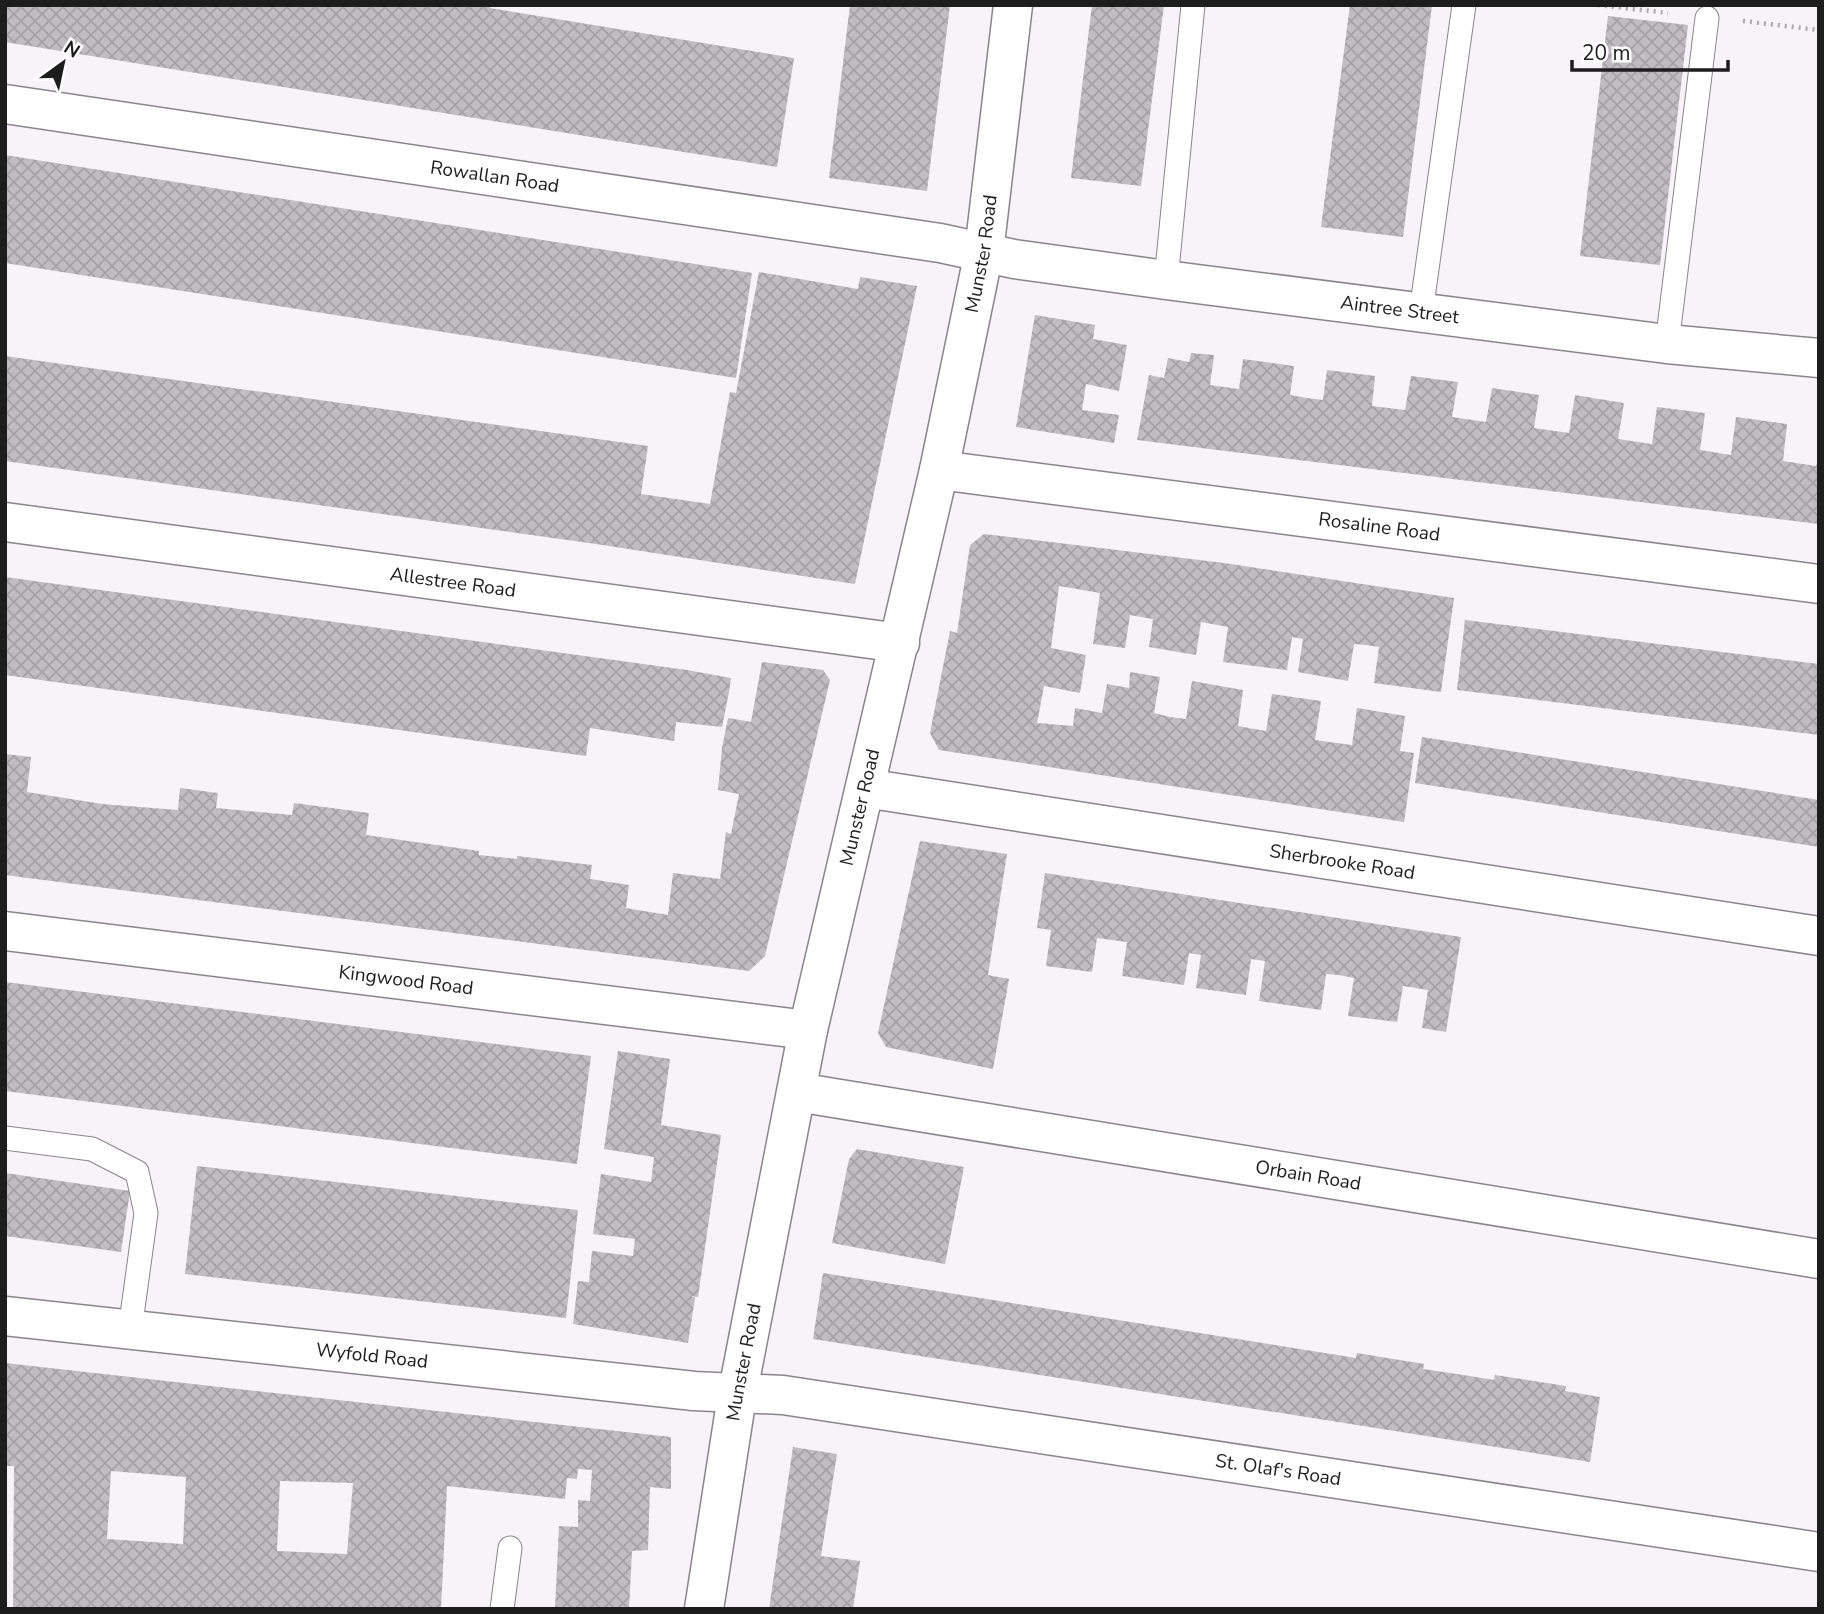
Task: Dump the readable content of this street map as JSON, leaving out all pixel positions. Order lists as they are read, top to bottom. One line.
{"streets":{"street":["Rowallan Road","Munster Road","Aintree Street","Rosaline Road","Allestree Road","Sherbrooke Road","Kingwood Road","Orbain Road","Wyfold Road","St. Olaf's Road"]},"crossings":[["Rowallan Road","Munster Road"],["Rowallan Road","Aintree Street"],["Munster Road","Aintree Street"],["Munster Road","Rosaline Road"],["Munster Road","Allestree Road"],["Munster Road","Sherbrooke Road"],["Munster Road","Kingwood Road"],["Munster Road","Orbain Road"],["Munster Road","Wyfold Road"],["Munster Road","St. Olaf's Road"],["Wyfold Road","St. Olaf's Road"]],"scale_bar":"20 m","north":"top right"}
